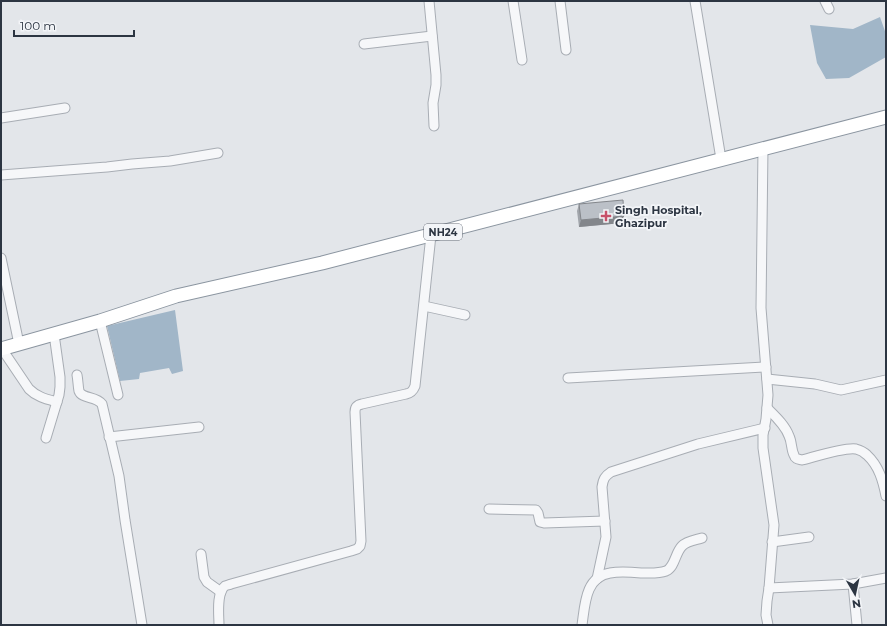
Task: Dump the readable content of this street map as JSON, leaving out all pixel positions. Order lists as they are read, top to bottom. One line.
{"streets":{"highway":["NH24"]},"places":{"health":["Singh Hospital, Ghazipur"]},"scale_bar":"100 m","north":"bottom"}
